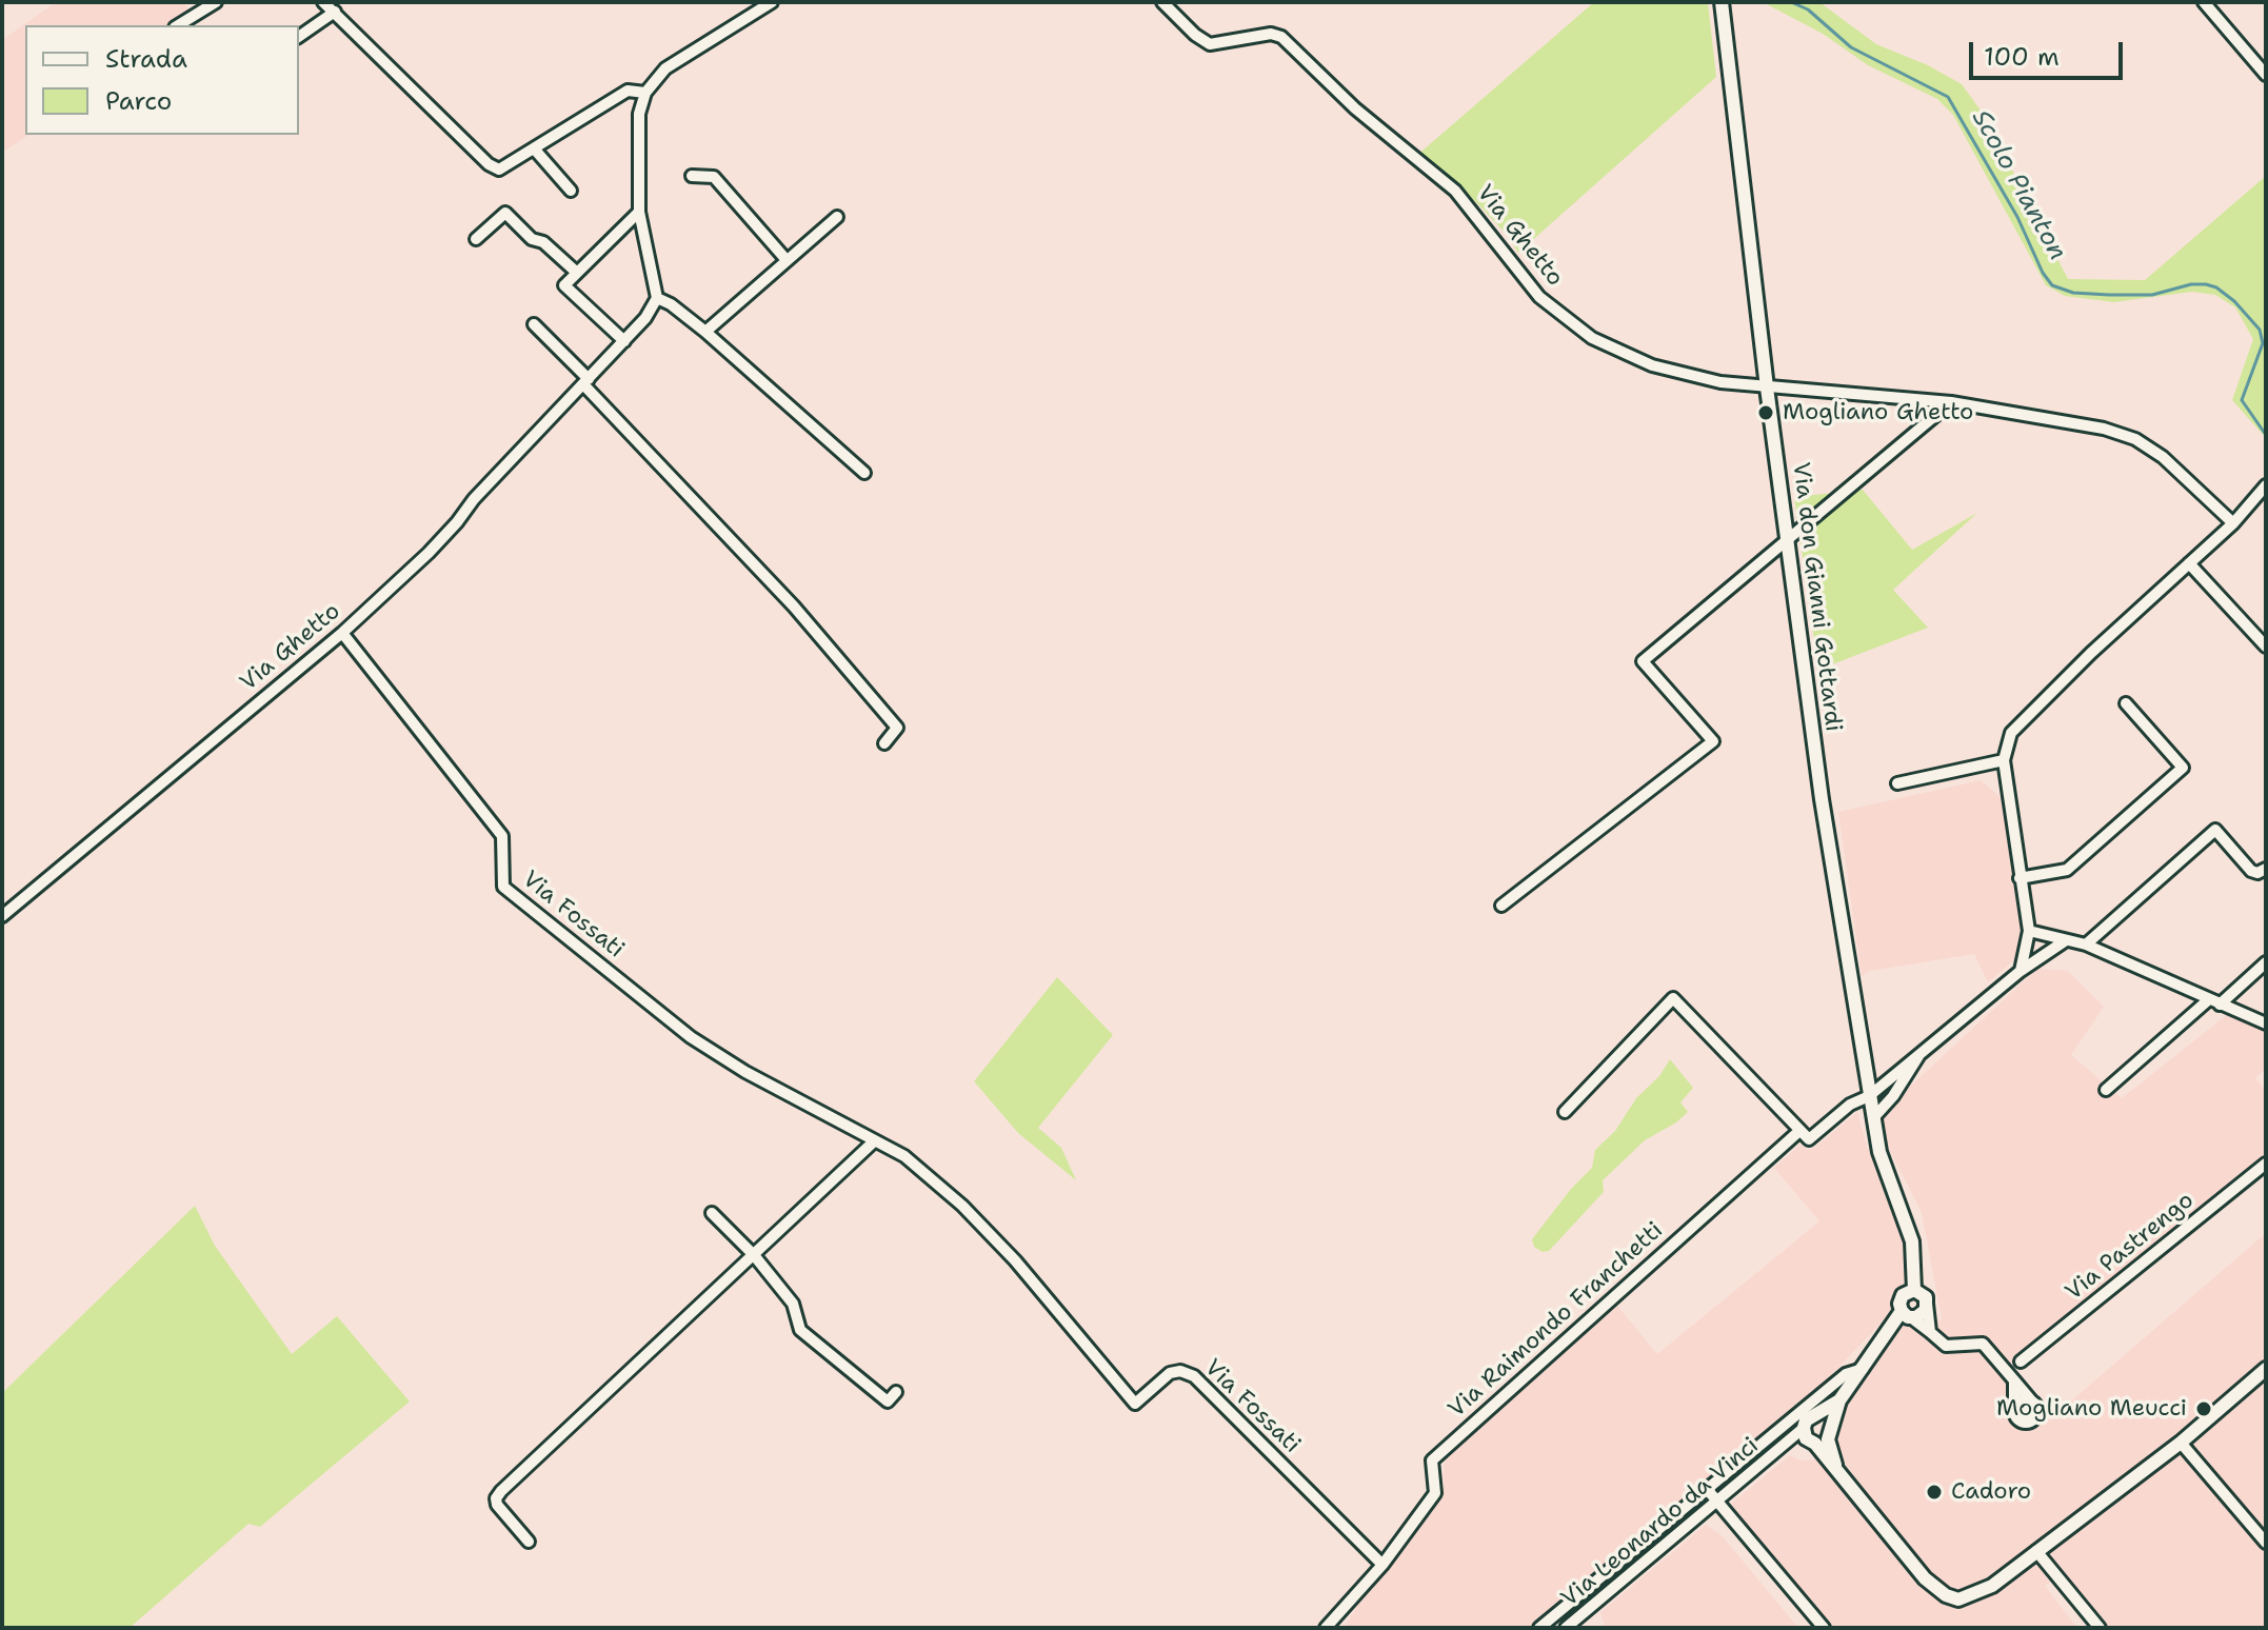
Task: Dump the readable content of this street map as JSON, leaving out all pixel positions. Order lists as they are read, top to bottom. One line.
{"streets":{"main road":["Via don Gianni Gottardi"],"street":["Via Ghetto","Via Fossati","Via Pastrengo","Via Raimondo Franchetti","Via Leonardo da Vinci"]},"crossings":[["Via Ghetto","Via don Gianni Gottardi"],["Via Ghetto","Via Fossati"],["Via don Gianni Gottardi","Via Raimondo Franchetti"],["Via Fossati","Via Raimondo Franchetti"]],"water":["Scolo Pianton"],"places":["Mogliano Ghetto","Mogliano Meucci","Cadoro"],"legend":["Strada","Parco"],"scale_bar":"100 m"}
